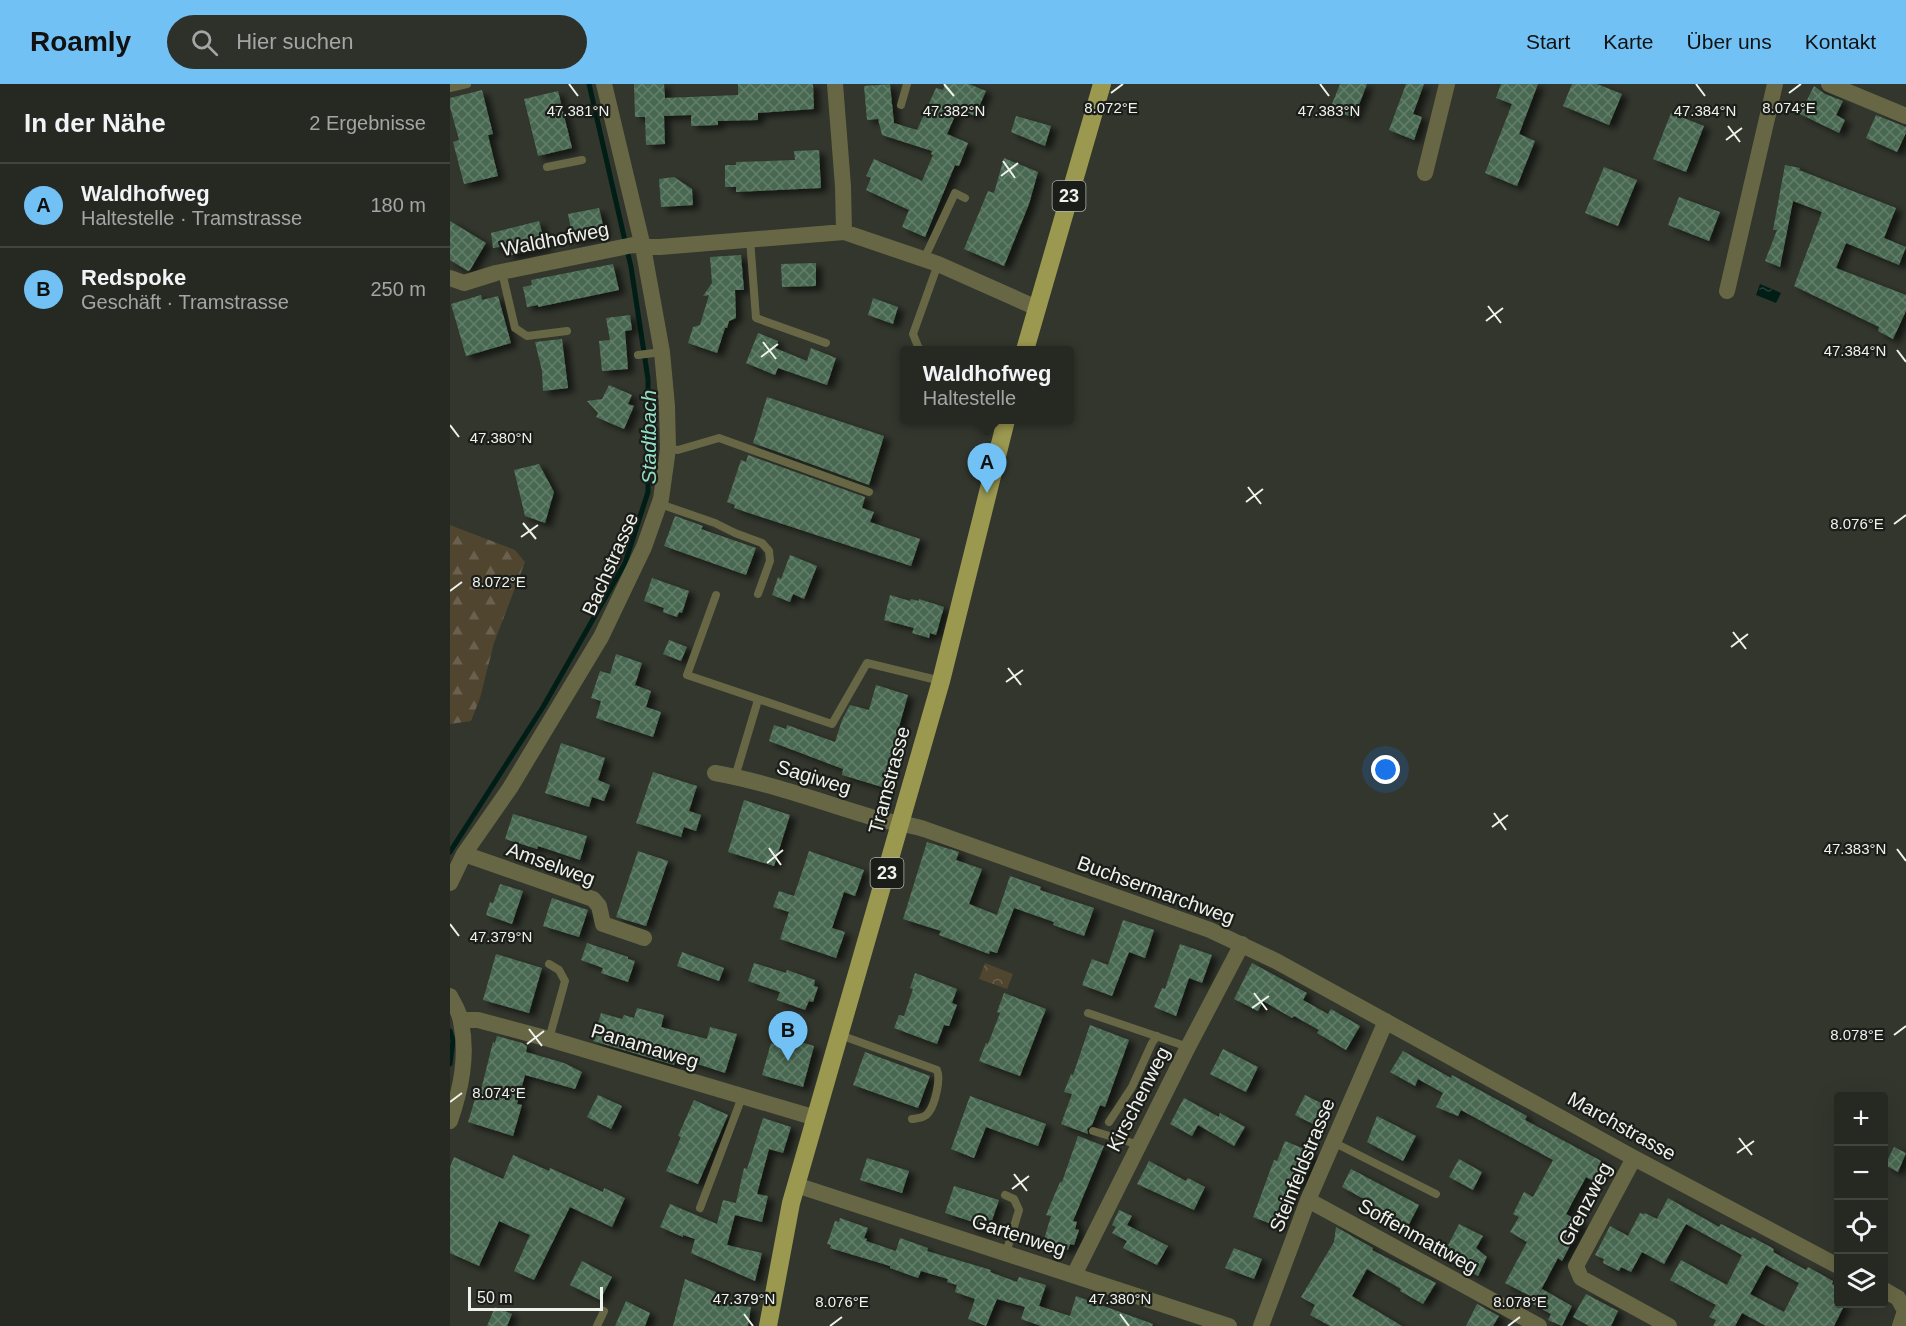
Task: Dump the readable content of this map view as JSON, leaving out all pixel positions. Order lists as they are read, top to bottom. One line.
{"streets":{"main road":["23","Tramstrasse"],"street":["Waldhofweg","Bachstrasse","Sagiweg","Amselweg","Buchsermarchweg","Panamaweg","Kirschenweg","Marchstrasse","Steinfeldstrasse","Grenzweg","Gartenweg","Soffenmattweg"]},"crossings":[["23","Waldhofweg"],["Waldhofweg","Bachstrasse"],["Bachstrasse","Amselweg"],["Sagiweg","Tramstrasse"],["Sagiweg","Buchsermarchweg"],["Tramstrasse","Buchsermarchweg"],["Tramstrasse","Panamaweg"],["Tramstrasse","Gartenweg"],["Buchsermarchweg","Kirschenweg"],["Buchsermarchweg","Marchstrasse"],["Buchsermarchweg","Steinfeldstrasse"],["Kirschenweg","Gartenweg"],["Marchstrasse","Steinfeldstrasse"],["Marchstrasse","Grenzweg"],["Steinfeldstrasse","Soffenmattweg"]],"water":["Stadtbach"],"scale_bar":"50 m","page":{"header":"Roamly","search":"Hier suchen","nav":["Start","Karte","Über uns","Kontakt"],"heading":["In der Nähe","2 Ergebnisse"],"list":[{"mark":"A","name":"Waldhofweg","note":"Haltestelle · Tramstrasse","value":"180 m"},{"mark":"B","name":"Redspoke","note":"Geschäft · Tramstrasse","value":"250 m"}],"popup":["Waldhofweg","Haltestelle"],"pins":["A","B"],"map_buttons":["+","−"],"scale":"50 m"},"coordinates":["8.072°E","8.074°E","47.381°N","47.382°N","47.383°N","47.384°N","47.380°N","8.076°E","47.379°N","8.078°E"]}
